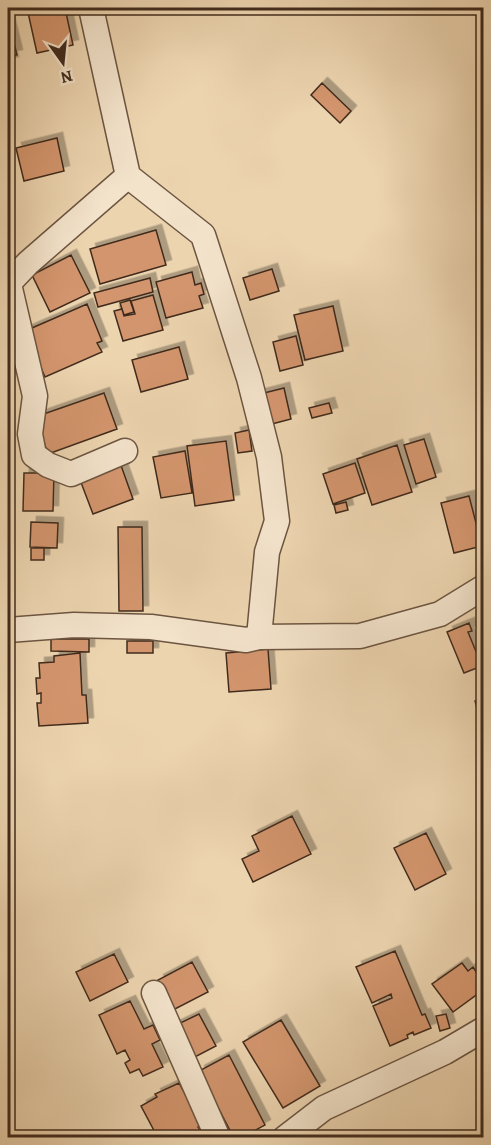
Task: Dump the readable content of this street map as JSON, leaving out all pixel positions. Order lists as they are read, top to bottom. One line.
{"north":"bottom"}
